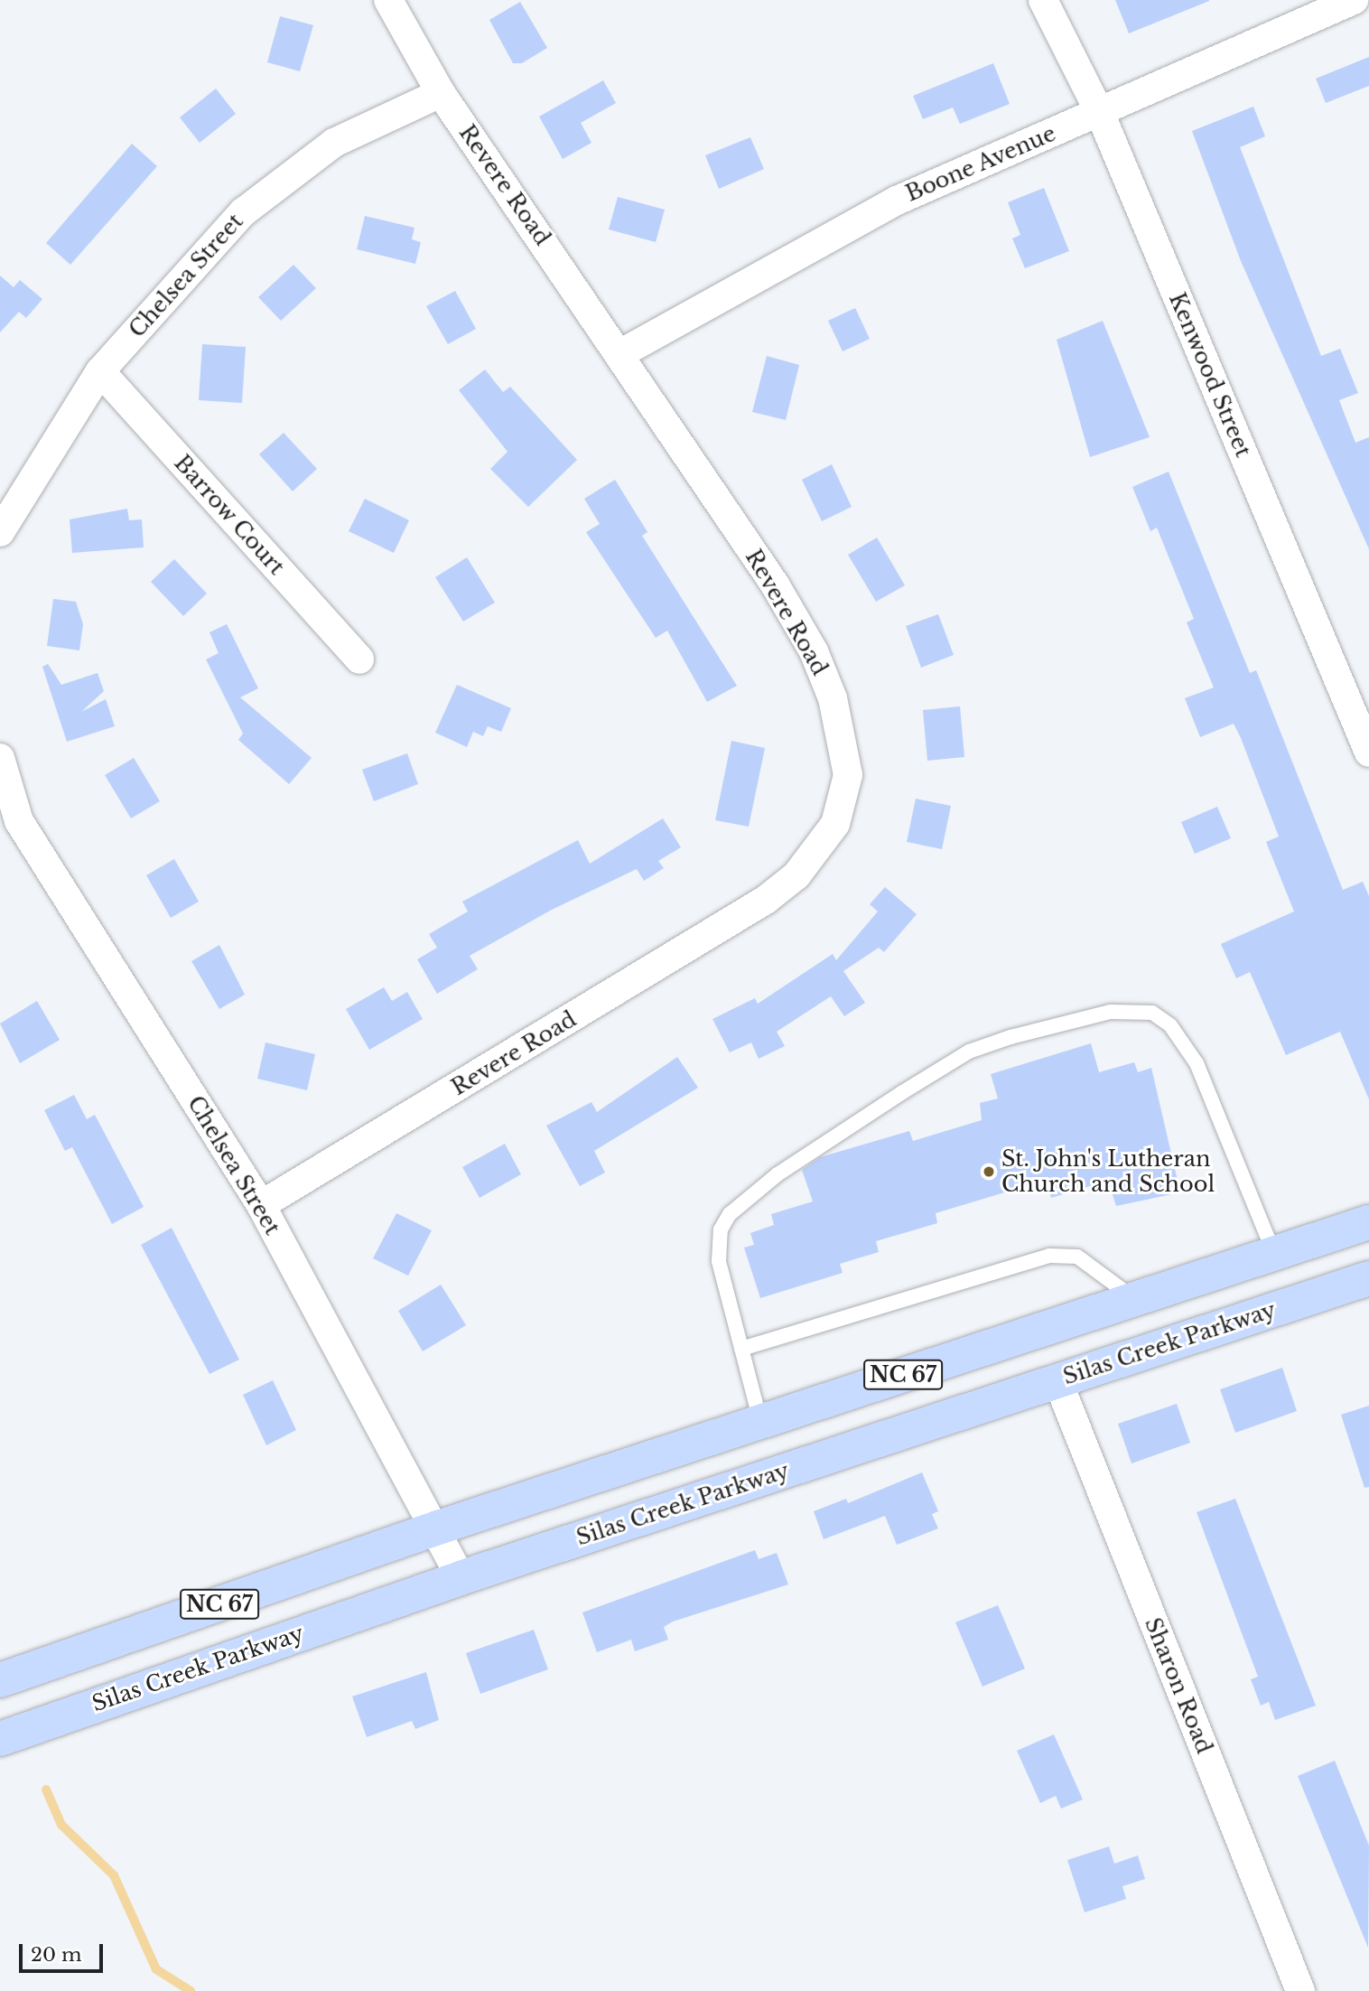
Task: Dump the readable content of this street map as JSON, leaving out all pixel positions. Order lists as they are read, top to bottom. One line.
{"streets":{"main road":["Silas Creek Parkway","NC 67"],"street":["Boone Avenue","Revere Road","Chelsea Street","Kenwood Street","Barrow Court","Sharon Road"]},"crossings":[["Boone Avenue","Revere Road"],["Boone Avenue","Kenwood Street"],["Revere Road","Chelsea Street"],["Chelsea Street","Barrow Court"],["Chelsea Street","Silas Creek Parkway"],["Chelsea Street","NC 67"],["Silas Creek Parkway","Sharon Road"]],"places":["St. John's Lutheran Church and School"],"scale_bar":"20 m"}
